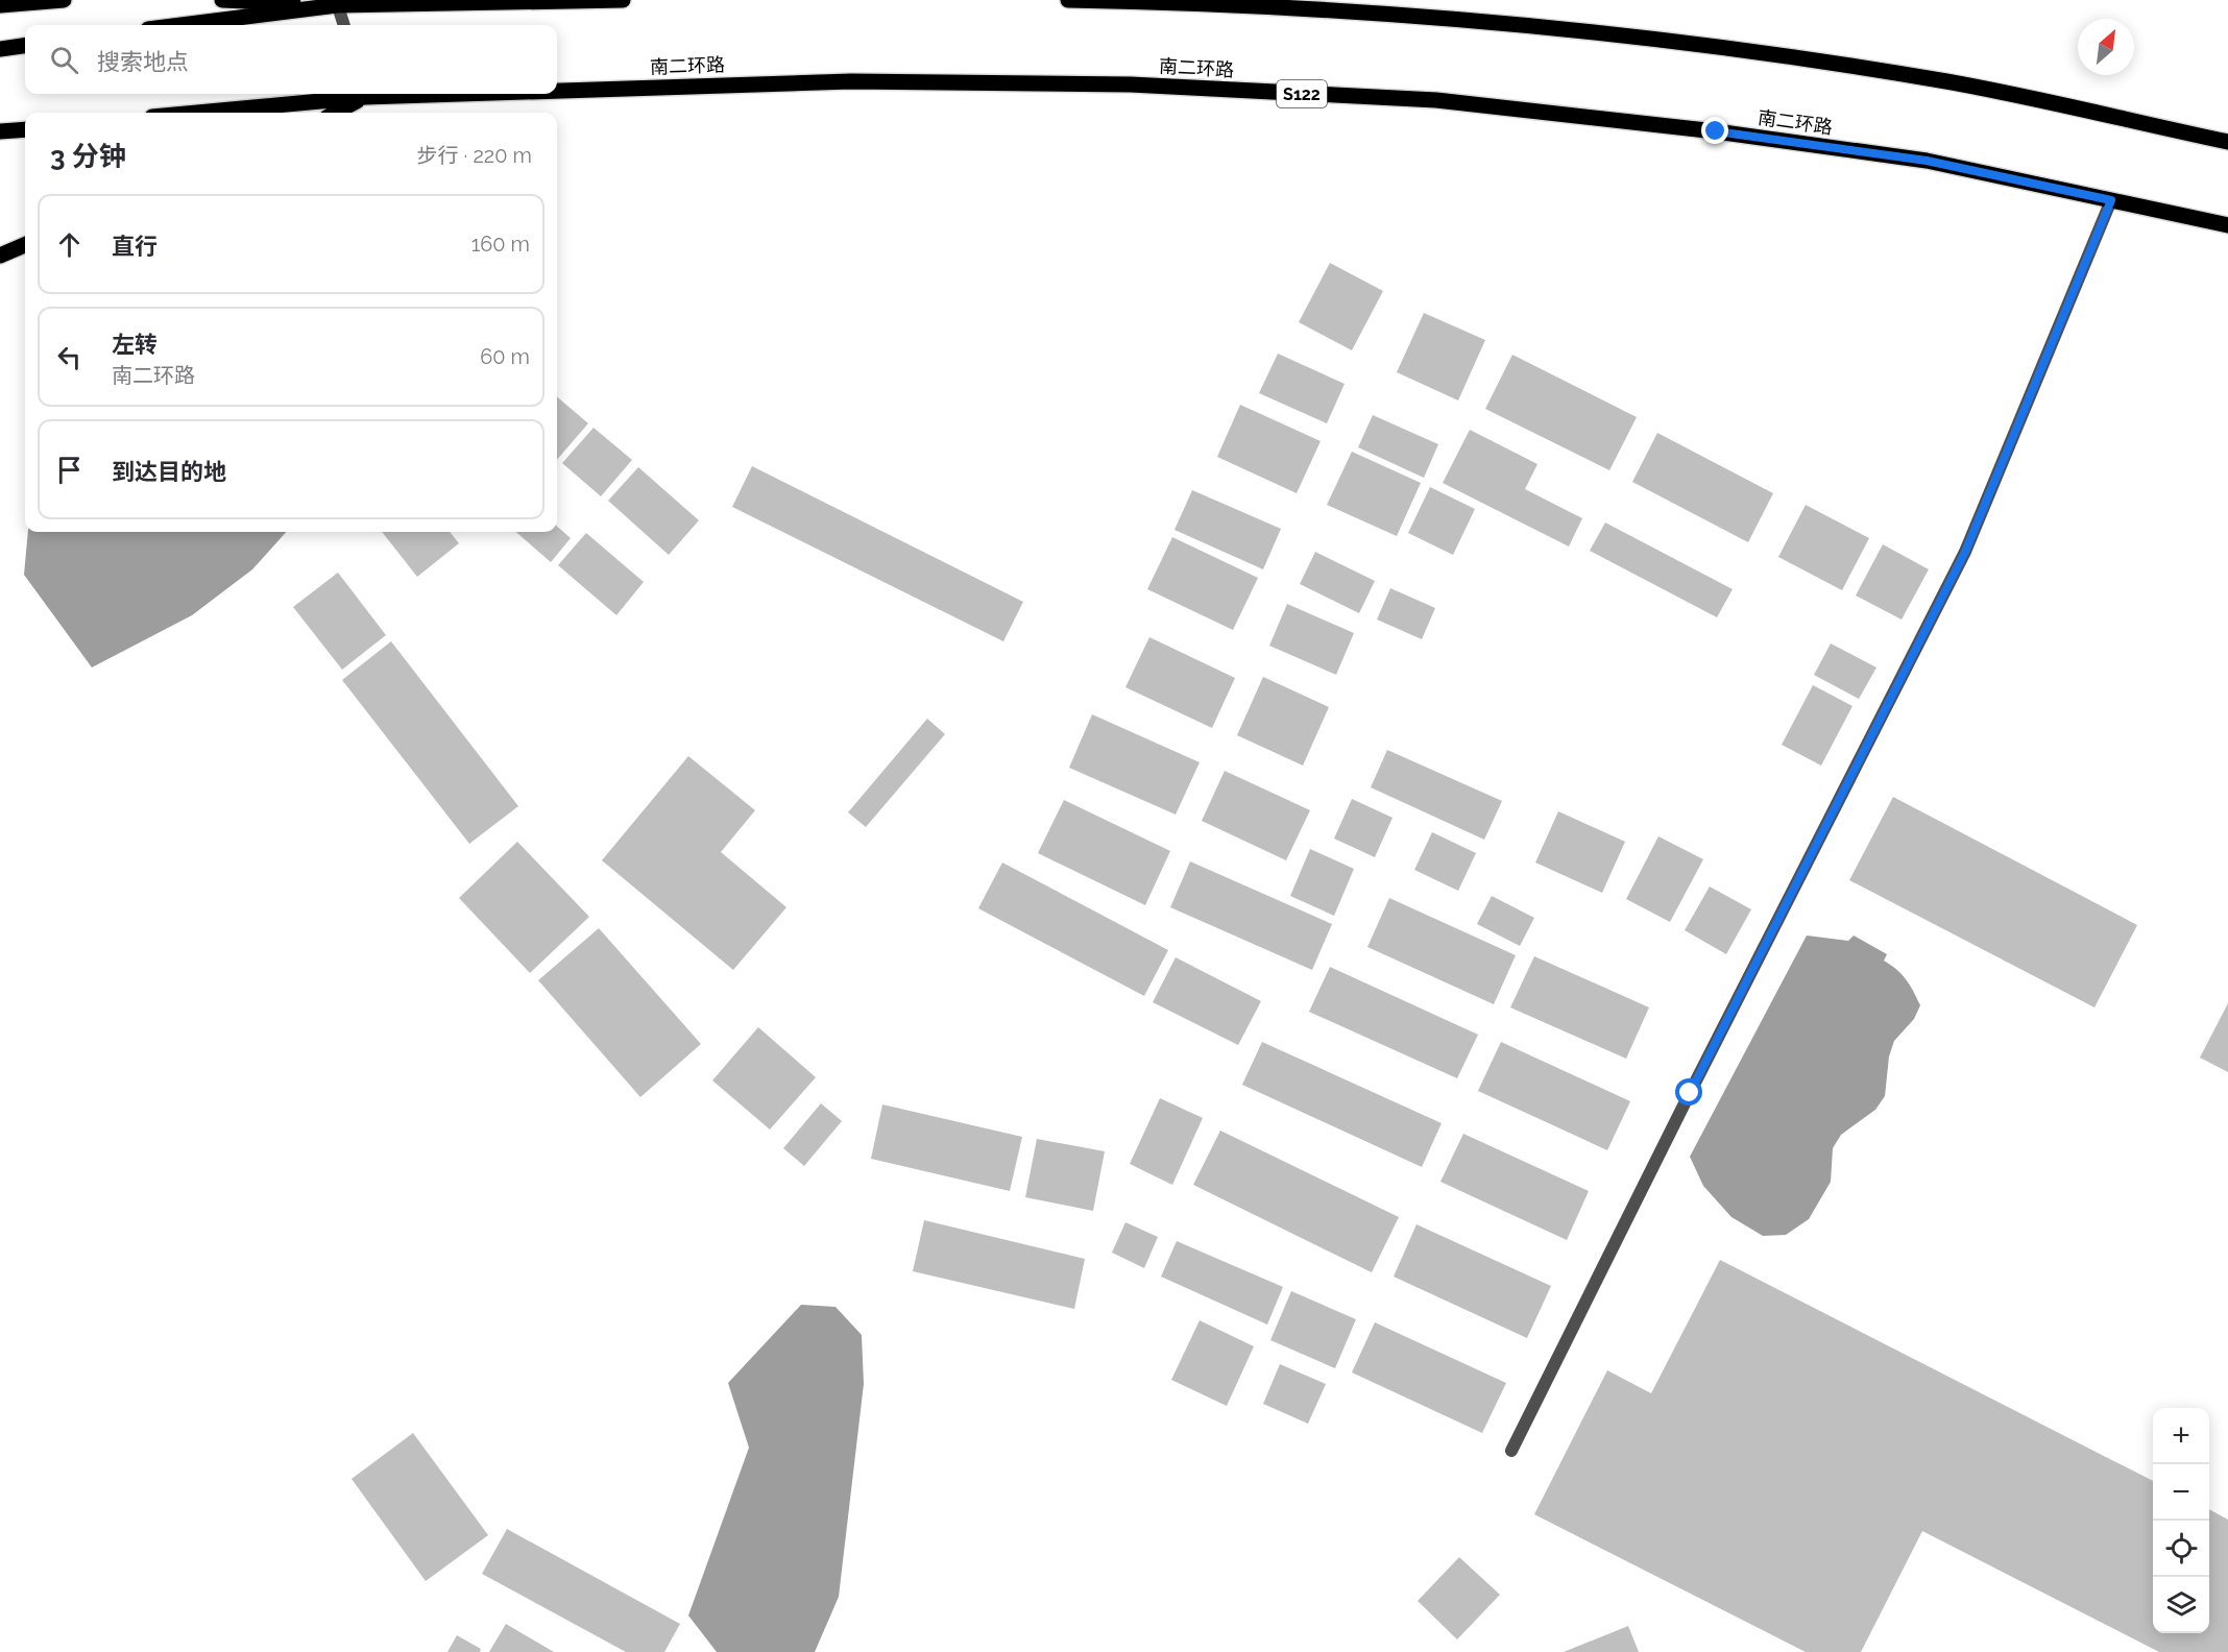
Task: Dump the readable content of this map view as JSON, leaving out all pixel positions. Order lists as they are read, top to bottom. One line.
{"streets":{"main road":["南二环路","S122"]},"north":"top right","page":{"search":"搜索地点","heading":["3 分钟","步行 · 220 m"],"list":[["直行","160 m"],["左转","南二环路","60 m"],"到达目的地"],"map_buttons":["+","−"]}}
